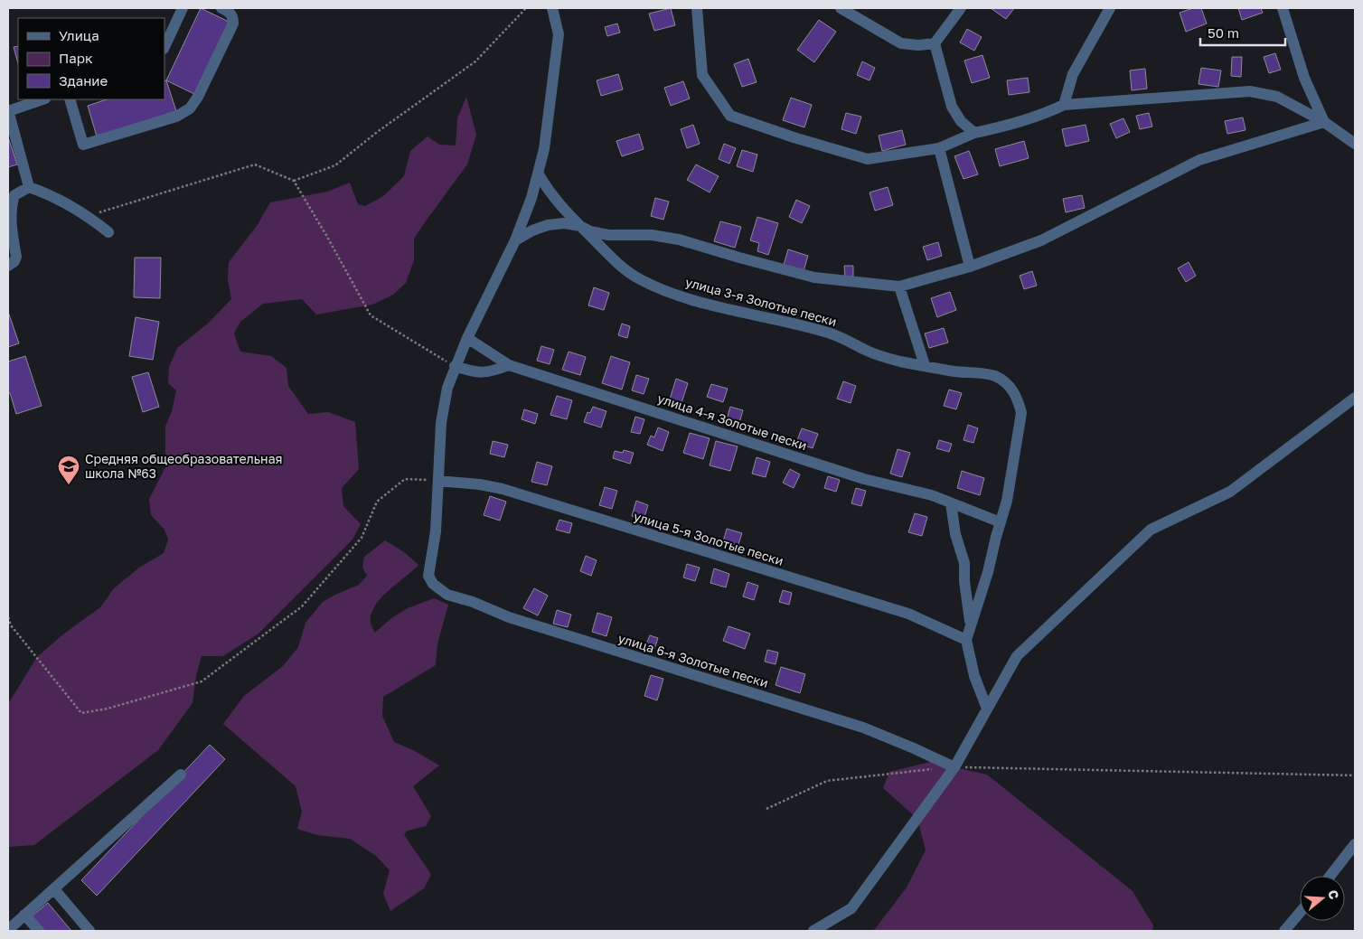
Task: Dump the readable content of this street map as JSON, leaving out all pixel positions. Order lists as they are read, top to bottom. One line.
{"streets":{"street":["улица 3-я Золотые пески","улица 4-я Золотые пески","улица 5-я Золотые пески","улица 6-я Золотые пески"]},"crossings":[["улица 3-я Золотые пески","улица 4-я Золотые пески"],["улица 3-я Золотые пески","улица 5-я Золотые пески"],["улица 5-я Золотые пески","улица 6-я Золотые пески"]],"places":{"school or university":["Средняя общеобразовательная школа №63"]},"legend":["Улица","Парк","Здание"],"scale_bar":"50 m","north":"right"}
